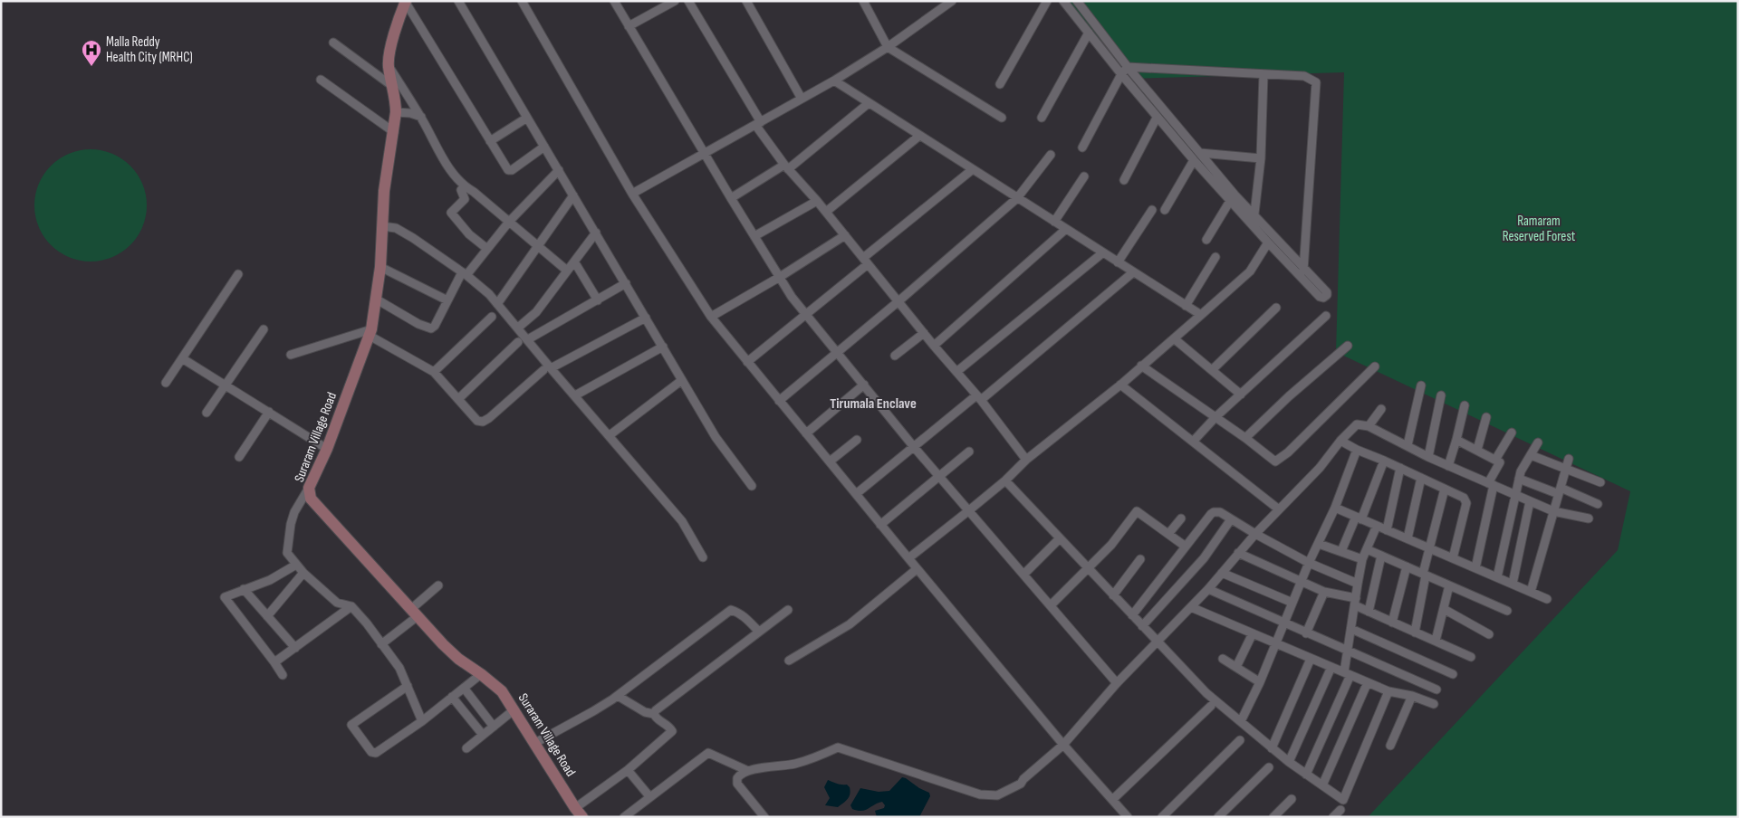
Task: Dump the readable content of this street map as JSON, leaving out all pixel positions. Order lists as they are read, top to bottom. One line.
{"streets":{"main road":["Suraram Village Road"]},"districts":["Tirumala Enclave"],"parks":["Ramaram Reserved Forest"],"places":{"hospital":["Malla Reddy Health City (MRHC)"]}}
